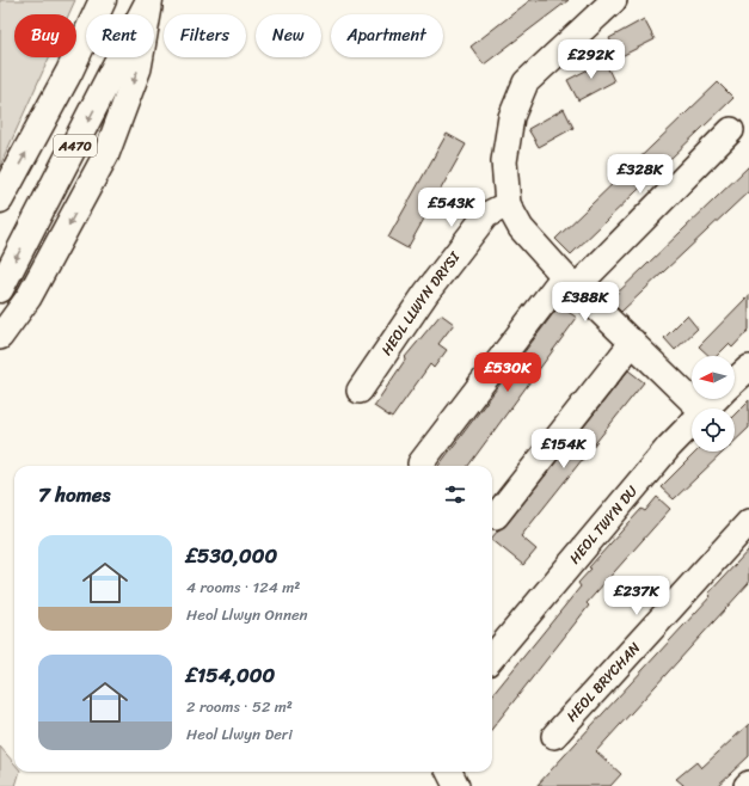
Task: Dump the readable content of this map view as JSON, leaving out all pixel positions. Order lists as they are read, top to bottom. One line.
{"streets":{"highway":["A470"],"street":["HEOL LLWYN DRYSI","HEOL TWYN DU","HEOL BRYCHAN"]},"north":"left","page":{"chip":["Buy","Rent","Filters","New","Apartment"],"price":["£292K","£328K","£543K","£388K","£530K","£154K","£237K"],"heading":"7 homes","list":[{"name":"£530,000","note":"4 rooms · 124 m² · Heol Llwyn Onnen"},{"name":"£154,000","note":"2 rooms · 52 m² · Heol Llwyn Deri"}]}}
